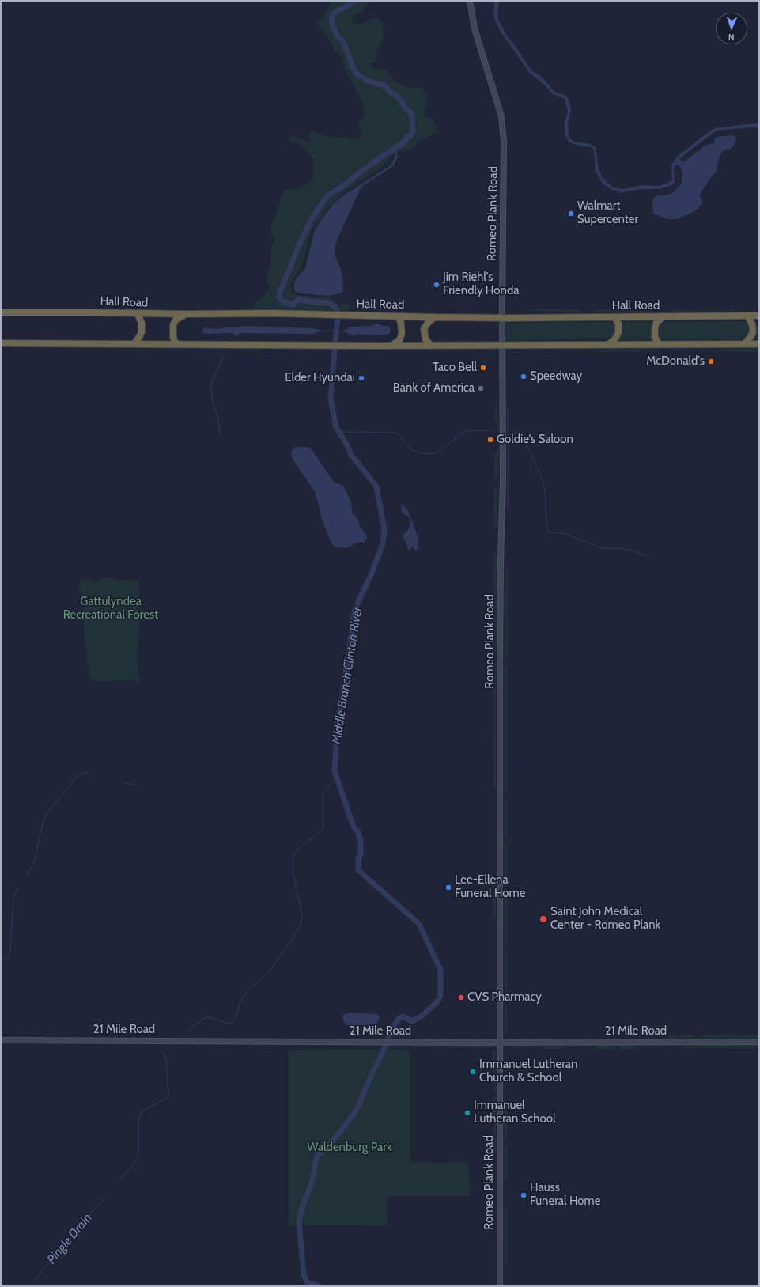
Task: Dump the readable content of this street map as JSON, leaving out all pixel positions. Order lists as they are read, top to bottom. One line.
{"streets":{"highway":["Hall Road"],"main road":["Romeo Plank Road","21 Mile Road"]},"crossings":[["Romeo Plank Road","Hall Road"],["Romeo Plank Road","21 Mile Road"]],"water":["Middle Branch Clinton River","Pingle Drain"],"parks":["Gattulyndea Recreational Forest","Waldenburg Park"],"places":["Walmart Supercenter","Jim Riehl's Friendly Honda","McDonald's","Taco Bell","Speedway","Elder Hyundai","Bank of America","Goldie's Saloon","Lee-Ellena Funeral Home","Saint John Medical Center - Romeo Plank","CVS Pharmacy","Immanuel Lutheran Church & School","Immanuel Lutheran School","Hauss Funeral Home"],"north":"bottom"}
